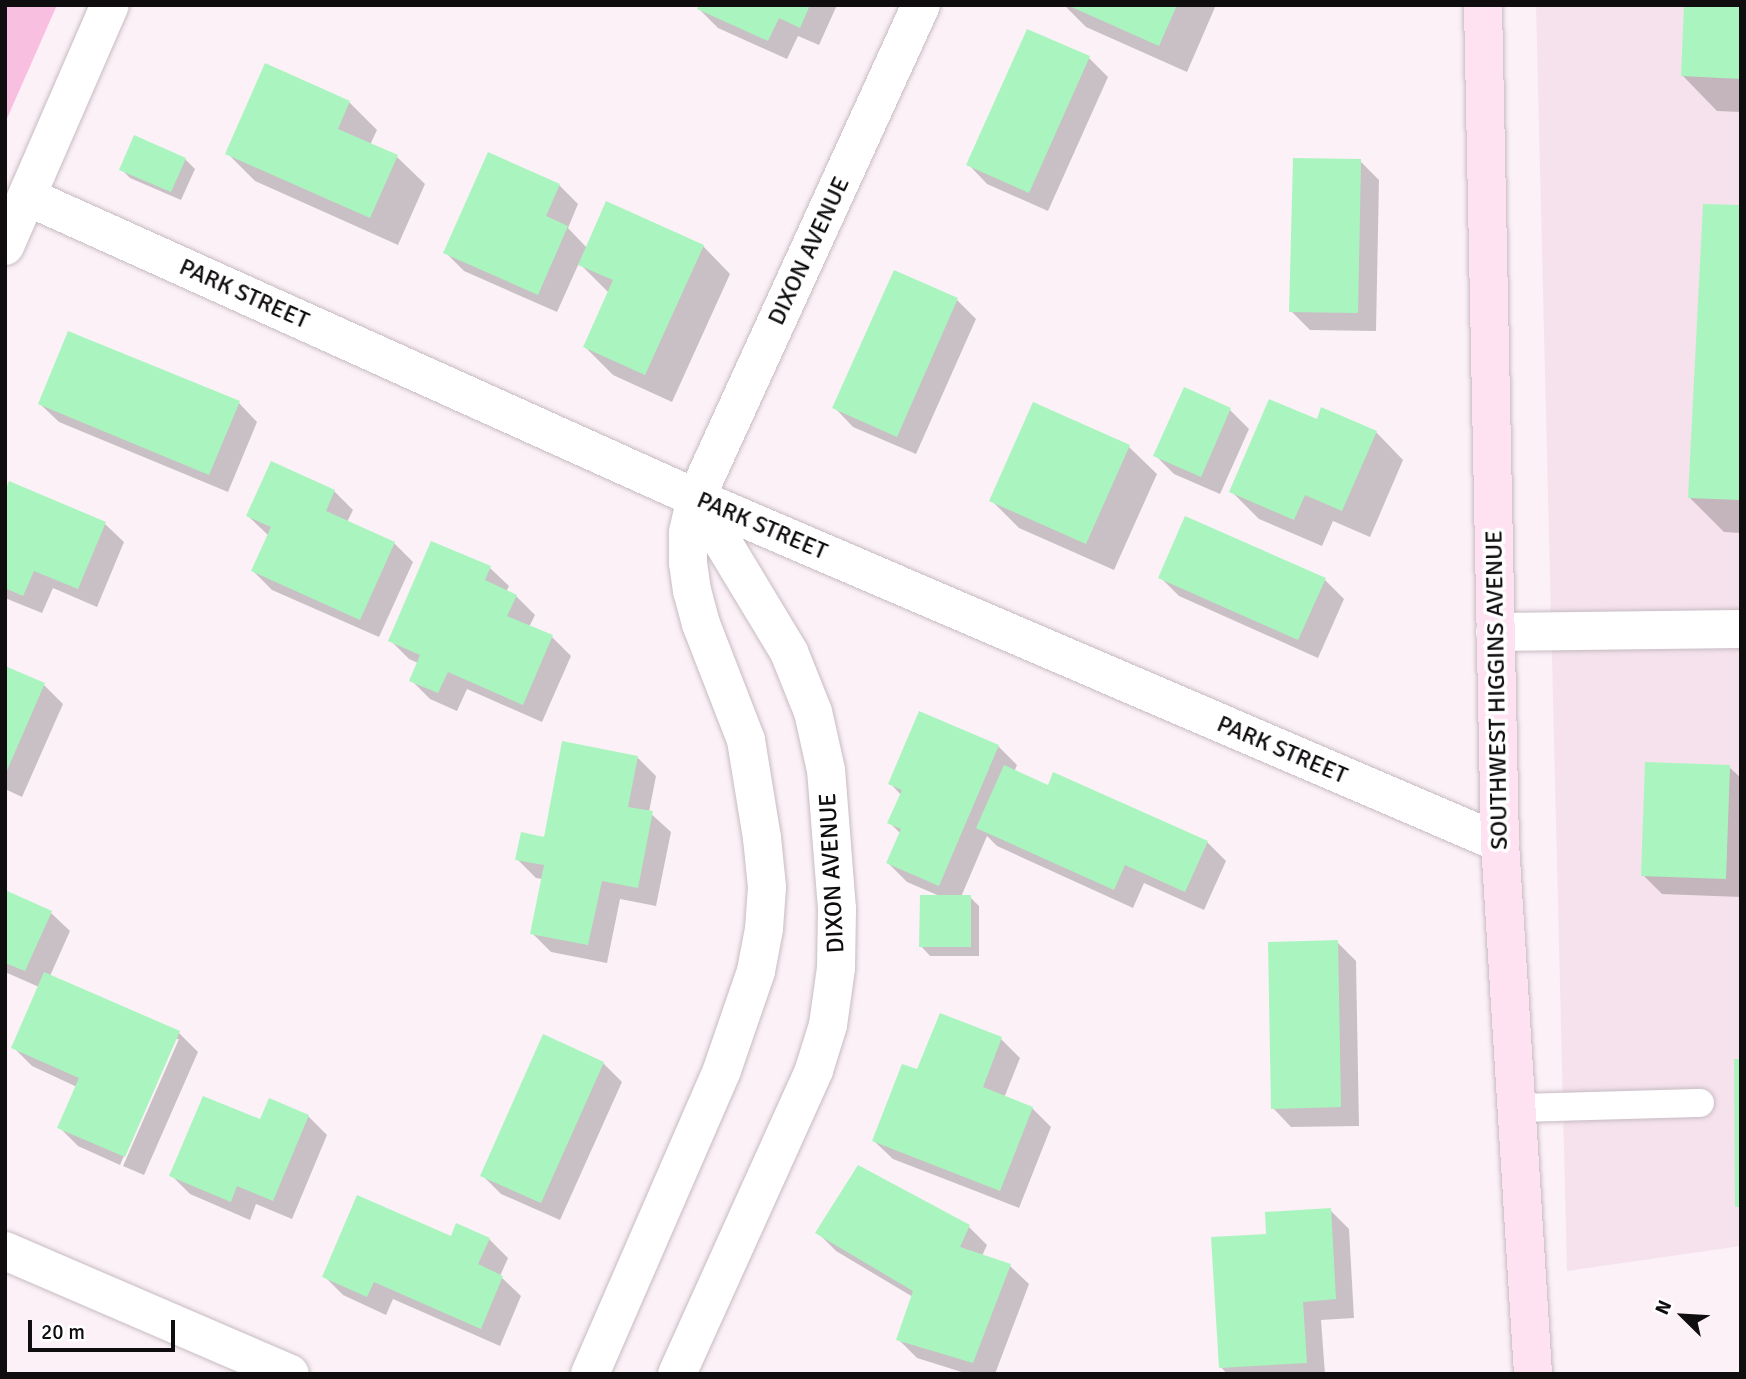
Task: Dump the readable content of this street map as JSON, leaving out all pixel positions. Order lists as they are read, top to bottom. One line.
{"streets":{"main road":["SOUTHWEST HIGGINS AVENUE"],"street":["DIXON AVENUE","PARK STREET"]},"crossings":[["DIXON AVENUE","PARK STREET"],["PARK STREET","SOUTHWEST HIGGINS AVENUE"]],"scale_bar":"20 m","north":"top left"}
